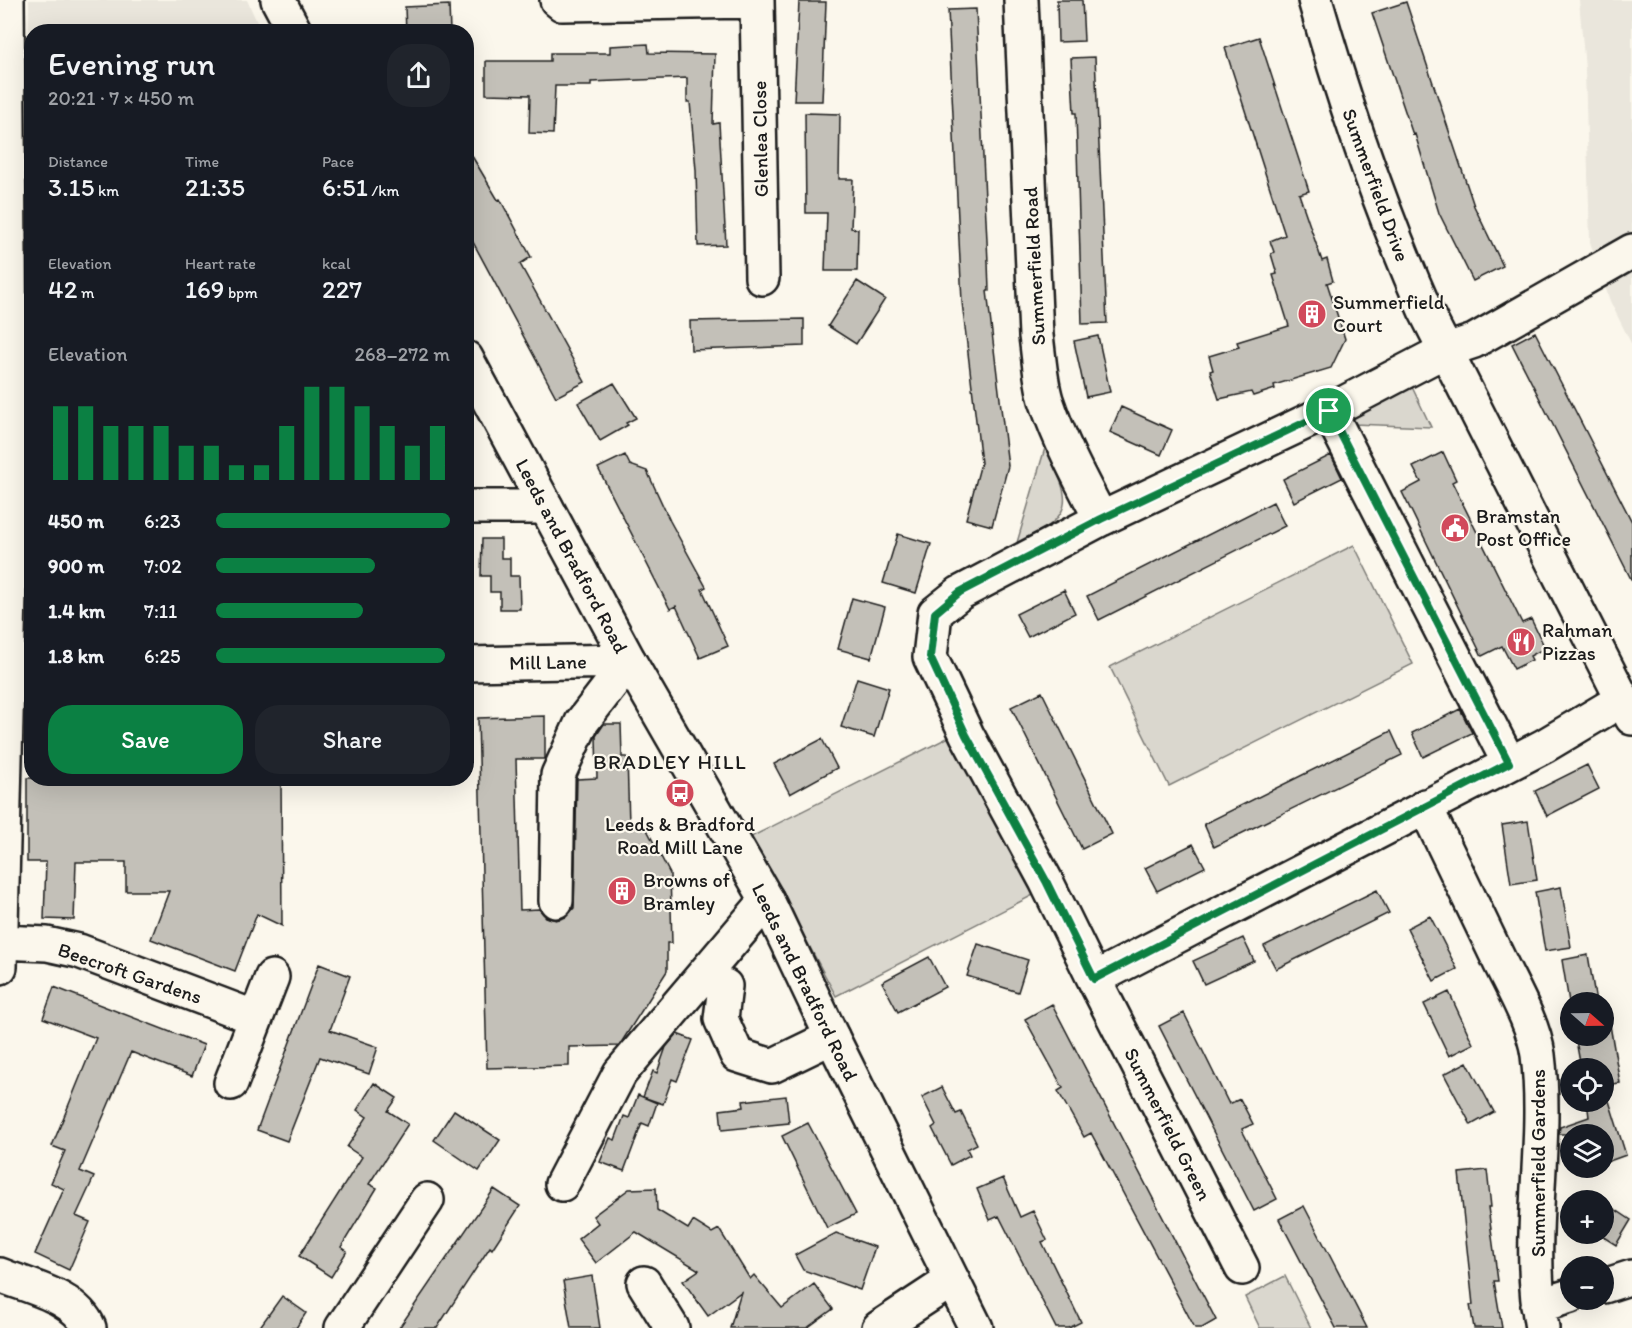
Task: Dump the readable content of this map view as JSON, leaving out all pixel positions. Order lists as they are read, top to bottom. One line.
{"streets":{"street":["Glenlea Close","Summerfield Drive","Summerfield Road","Leeds and Bradford Road","Mill Lane","Beecroft Gardens","Summerfield Green","Summerfield Gardens"]},"crossings":[["Summerfield Drive","Summerfield Green"],["Summerfield Road","Summerfield Green"],["Leeds and Bradford Road","Mill Lane"]],"districts":["BRADLEY HILL"],"places":{"building":["Summerfield Court","Browns of Bramley"],"public building":["Bramstan Post Office"],"restaurant":["Rahman Pizzas"],"bus stop":["Leeds & Bradford Road Mill Lane"]},"north":"right","page":{"heading":["Evening run","20:21 · 7 × 450 m"],"stats":[["Distance","3.15 km"],["Time","21:35"],["Pace","6:51 /km"],["Elevation","42 m"],["Heart rate","169 bpm"],["kcal","227"]],"chart":["Elevation","268–272 m"],"list":[{"name":"450 m","note":"6:23"},{"name":"900 m","note":"7:02"},{"name":"1.4 km","note":"7:11"},{"name":"1.8 km","note":"6:25"}],"buttons":["Save","Share"],"map_buttons":["+","−"]}}
